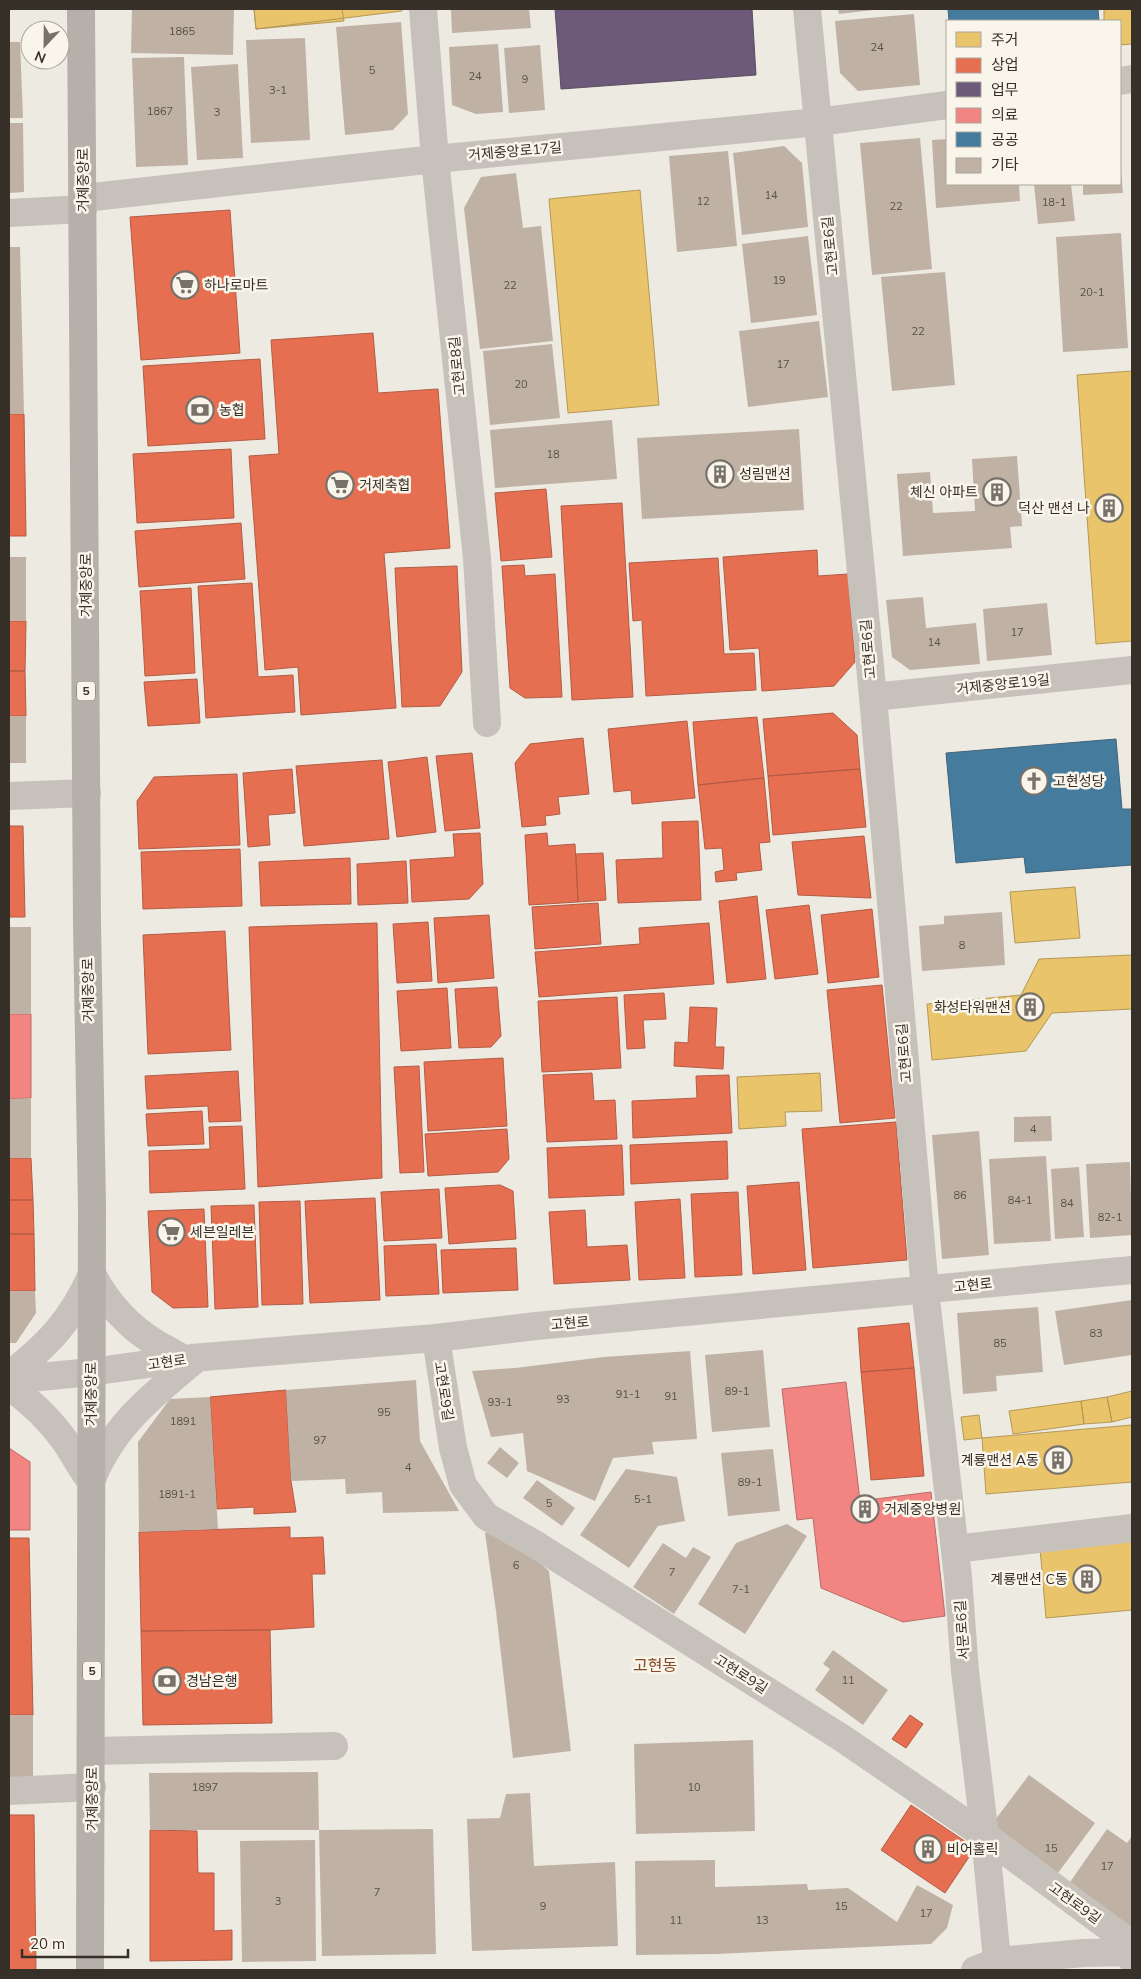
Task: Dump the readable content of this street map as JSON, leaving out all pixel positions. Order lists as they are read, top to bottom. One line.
{"streets":{"main road":["거제중앙로","5"],"street":["거제중앙로17길","고현로6길","고현로8길","거제중앙로19길","고현로","고현로9길","서문로6길"]},"crossings":[["거제중앙로17길","거제중앙로"],["거제중앙로17길","고현로6길"],["거제중앙로17길","고현로8길"],["거제중앙로","고현로"],["고현로6길","거제중앙로19길"],["고현로6길","고현로"],["고현로6길","서문로6길"],["고현로","고현로9길"],["고현로","서문로6길"],["고현로9길","서문로6길"]],"districts":["고현동"],"places":{"supermarket":["하나로마트","거제축협","세븐일레븐"],"bank":["농협","경남은행"],"building":["성림맨션","체신 아파트","덕산 맨션 나","화성타워맨션","계룡맨션 A동","거제중앙병원","계룡맨션 C동","비어홀릭"],"church":["고현성당"]},"house_numbers":["1865","24","5","24","9","3-1","1867","3","14","12","18-1","22","19","22","20-1","22","17","20","18","17","14","8","4","86","84-1","84","82-1","83","85","89-1","91-1","91","93","93-1","95","1891","97","4","89-1","1891-1","5-1","5","6","7","7-1","11","1897","10","15","17","7","3","9","15","17","11","13"],"legend":["주거","상업","업무","의료","공공","기타"],"scale_bar":"20 m","north":"bottom"}
